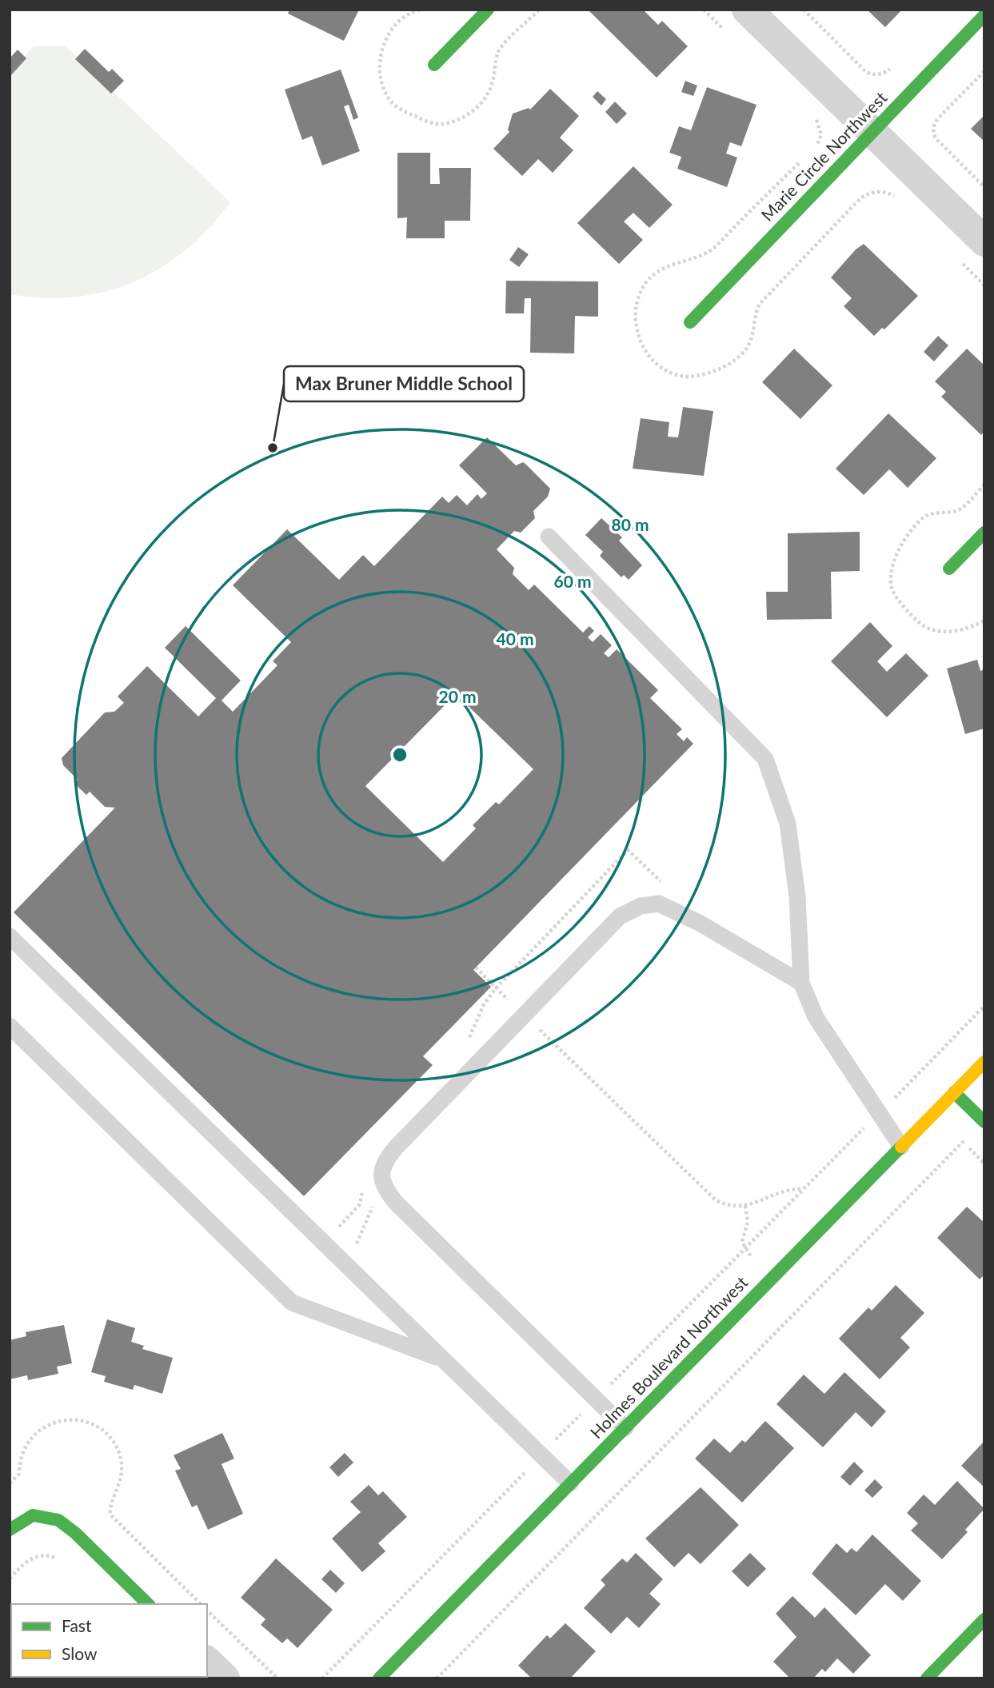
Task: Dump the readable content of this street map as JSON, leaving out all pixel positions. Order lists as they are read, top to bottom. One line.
{"streets":{"street":["Marie Circle Northwest","Holmes Boulevard Northwest"]},"places":["Max Bruner Middle School"],"legend":["Fast","Slow"],"rings":["80 m","60 m","40 m","20 m"]}
